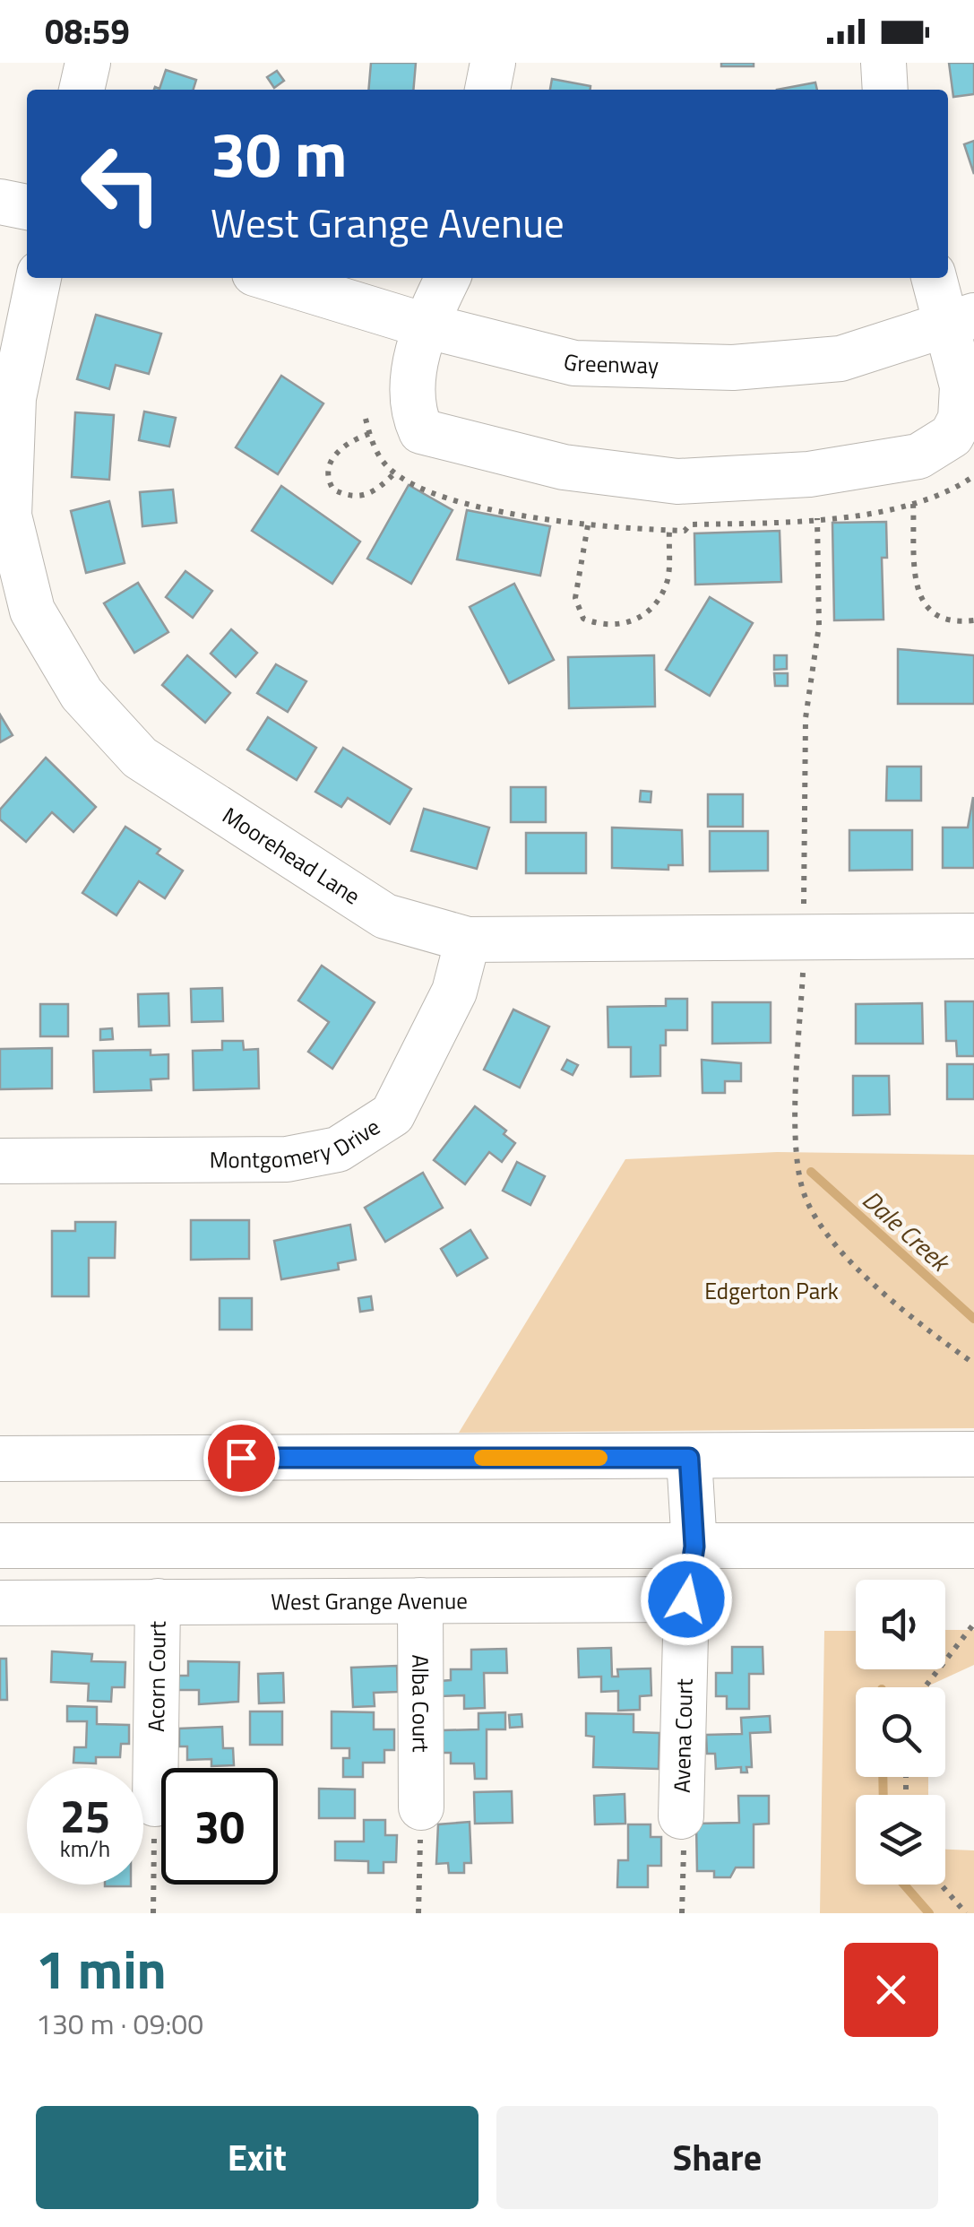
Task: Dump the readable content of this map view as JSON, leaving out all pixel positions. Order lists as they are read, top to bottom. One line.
{"streets":{"street":["Greenway","Moorehead Lane","Montgomery Drive","West Grange Avenue","Acorn Court","Alba Court","Avena Court"]},"crossings":[["Moorehead Lane","Montgomery Drive"],["West Grange Avenue","Acorn Court"],["West Grange Avenue","Alba Court"],["West Grange Avenue","Avena Court"]],"water":["Dale Creek"],"parks":["Edgerton Park"],"page":{"status":"08:59","turn":["30 m","West Grange Avenue"],"speed":"25 km/h","limit":"30","heading":["1 min","130 m · 09:00"],"buttons":["Exit","Share"]}}
